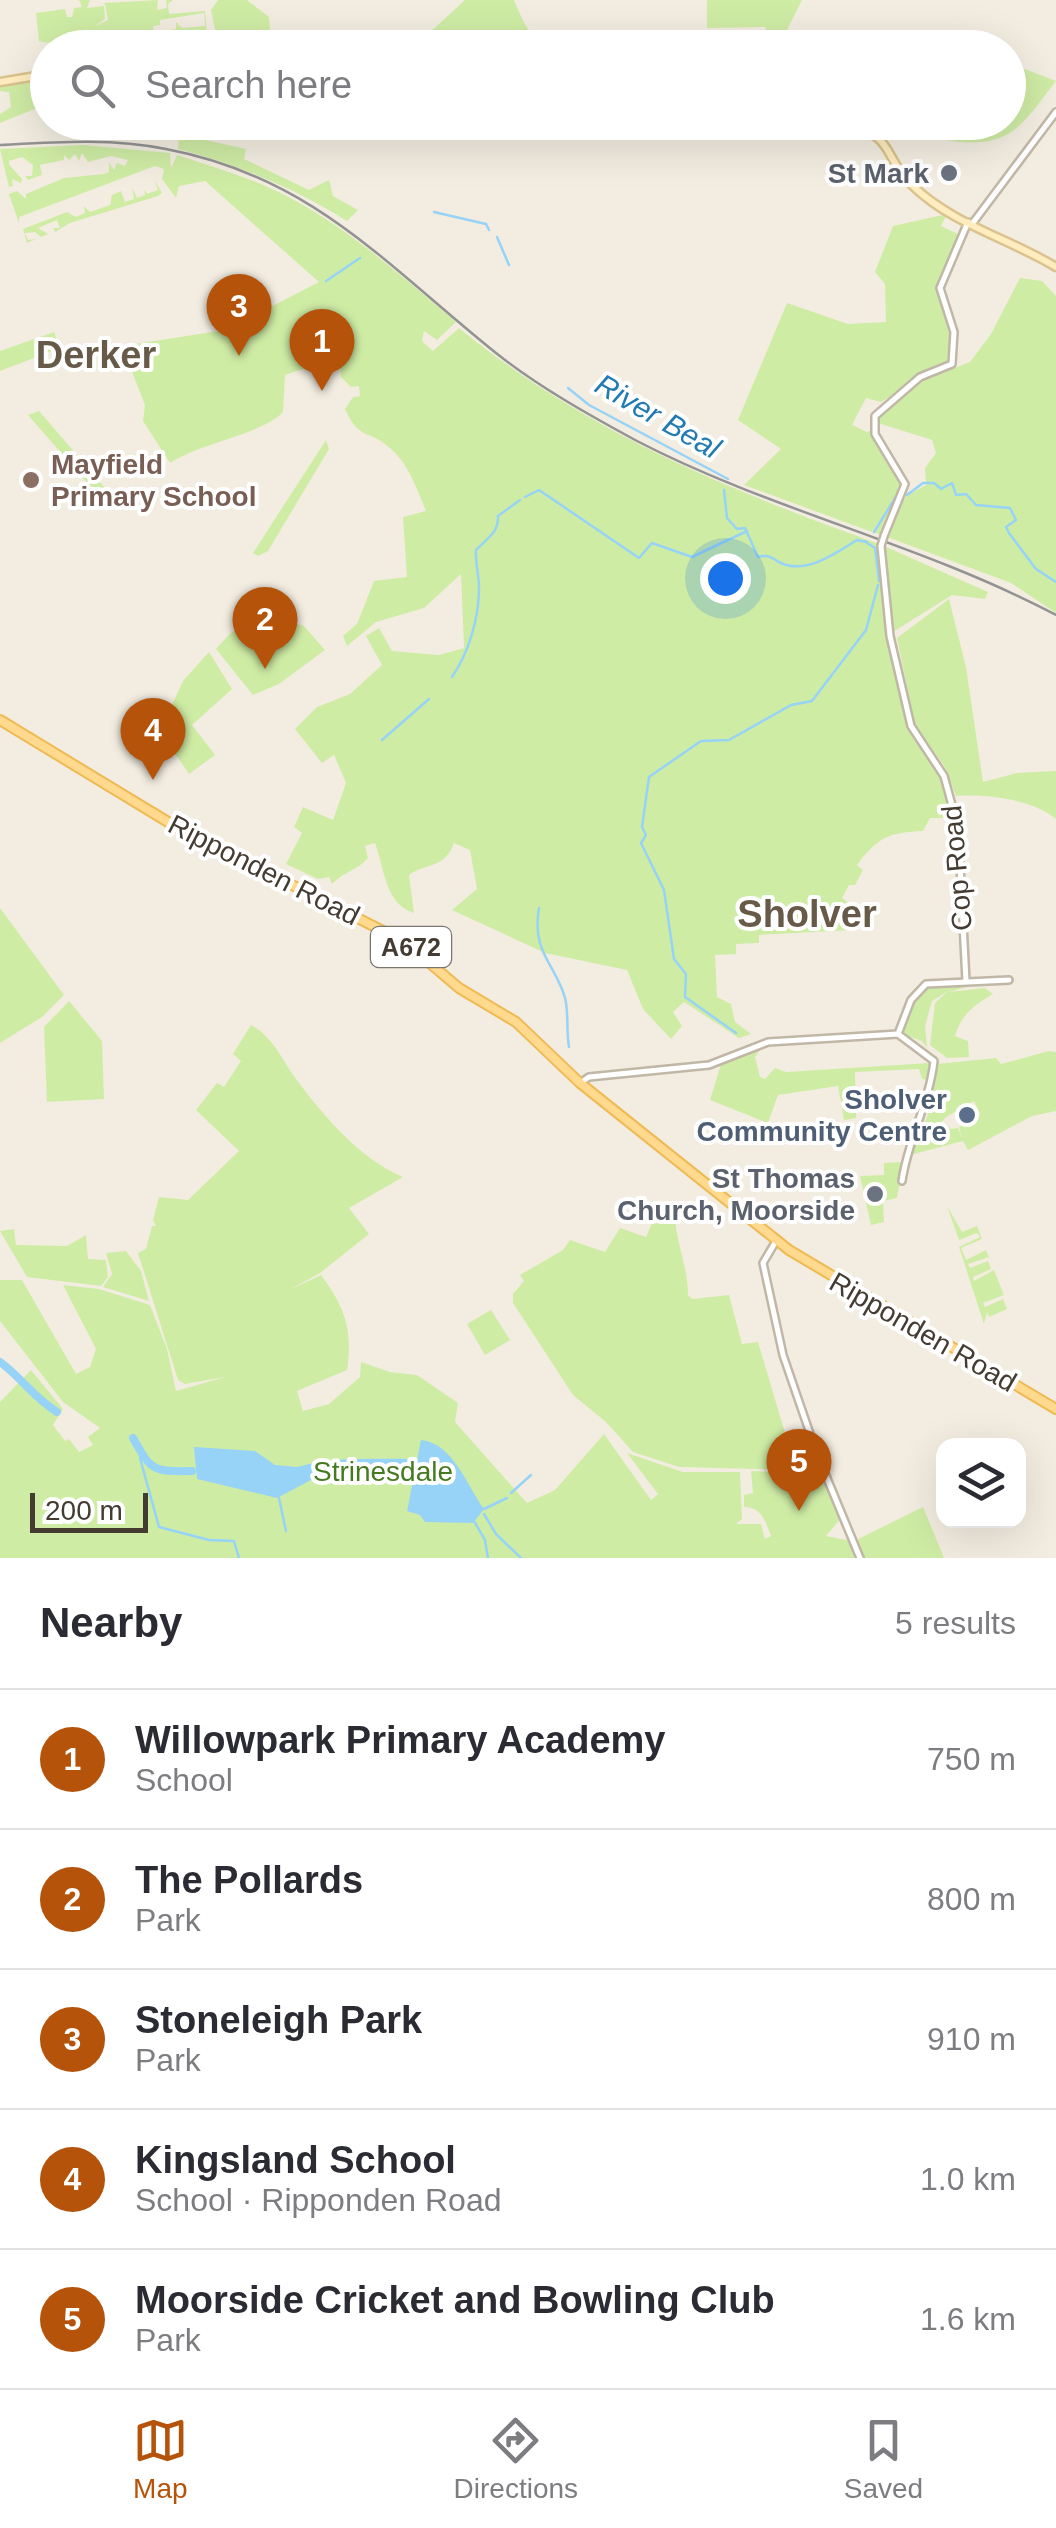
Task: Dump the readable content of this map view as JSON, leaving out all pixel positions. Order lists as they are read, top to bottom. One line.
{"streets":{"main road":["Ripponden Road","A672"],"street":["Cop Road"]},"districts":["Derker","Sholver"],"water":["River Beal"],"parks":["Strinesdale"],"places":["St Mark","Mayfield Primary School","Sholver Community Centre","St Thomas Church, Moorside"],"scale_bar":"200 m","page":{"search":"Search here","pins":["3","1","2","4","5"],"scale":"200 m","heading":["Nearby","5 results"],"list":[{"mark":"1","name":"Willowpark Primary Academy","note":"School","value":"750 m"},{"mark":"2","name":"The Pollards","note":"Park","value":"800 m"},{"mark":"3","name":"Stoneleigh Park","note":"Park","value":"910 m"},{"mark":"4","name":"Kingsland School","note":"School · Ripponden Road","value":"1.0 km"},{"mark":"5","name":"Moorside Cricket and Bowling Club","note":"Park","value":"1.6 km"}],"nav":["Map","Directions","Saved"]}}
